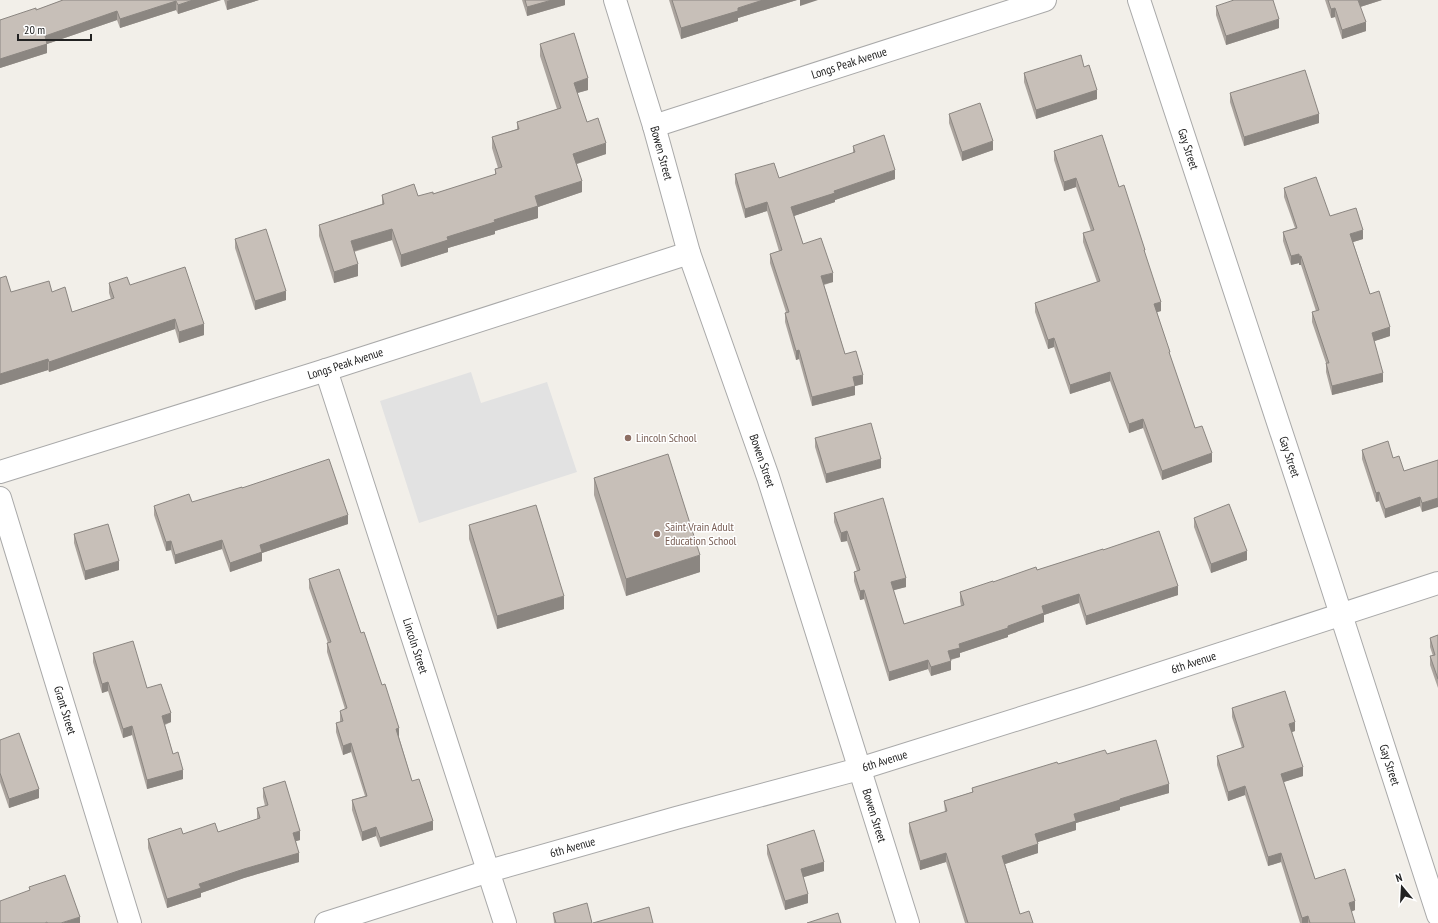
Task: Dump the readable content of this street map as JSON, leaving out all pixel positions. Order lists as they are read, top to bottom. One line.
{"streets":{"street":["Longs Peak Avenue","Gay Street","Bowen Street","Lincoln Street","6th Avenue","Grant Street"]},"crossings":[["Longs Peak Avenue","Bowen Street"],["Longs Peak Avenue","Lincoln Street"],["Gay Street","6th Avenue"],["Bowen Street","6th Avenue"],["Lincoln Street","6th Avenue"]],"places":["Lincoln School","Saint Vrain Adult Education School"],"scale_bar":"20 m","north":"top"}
